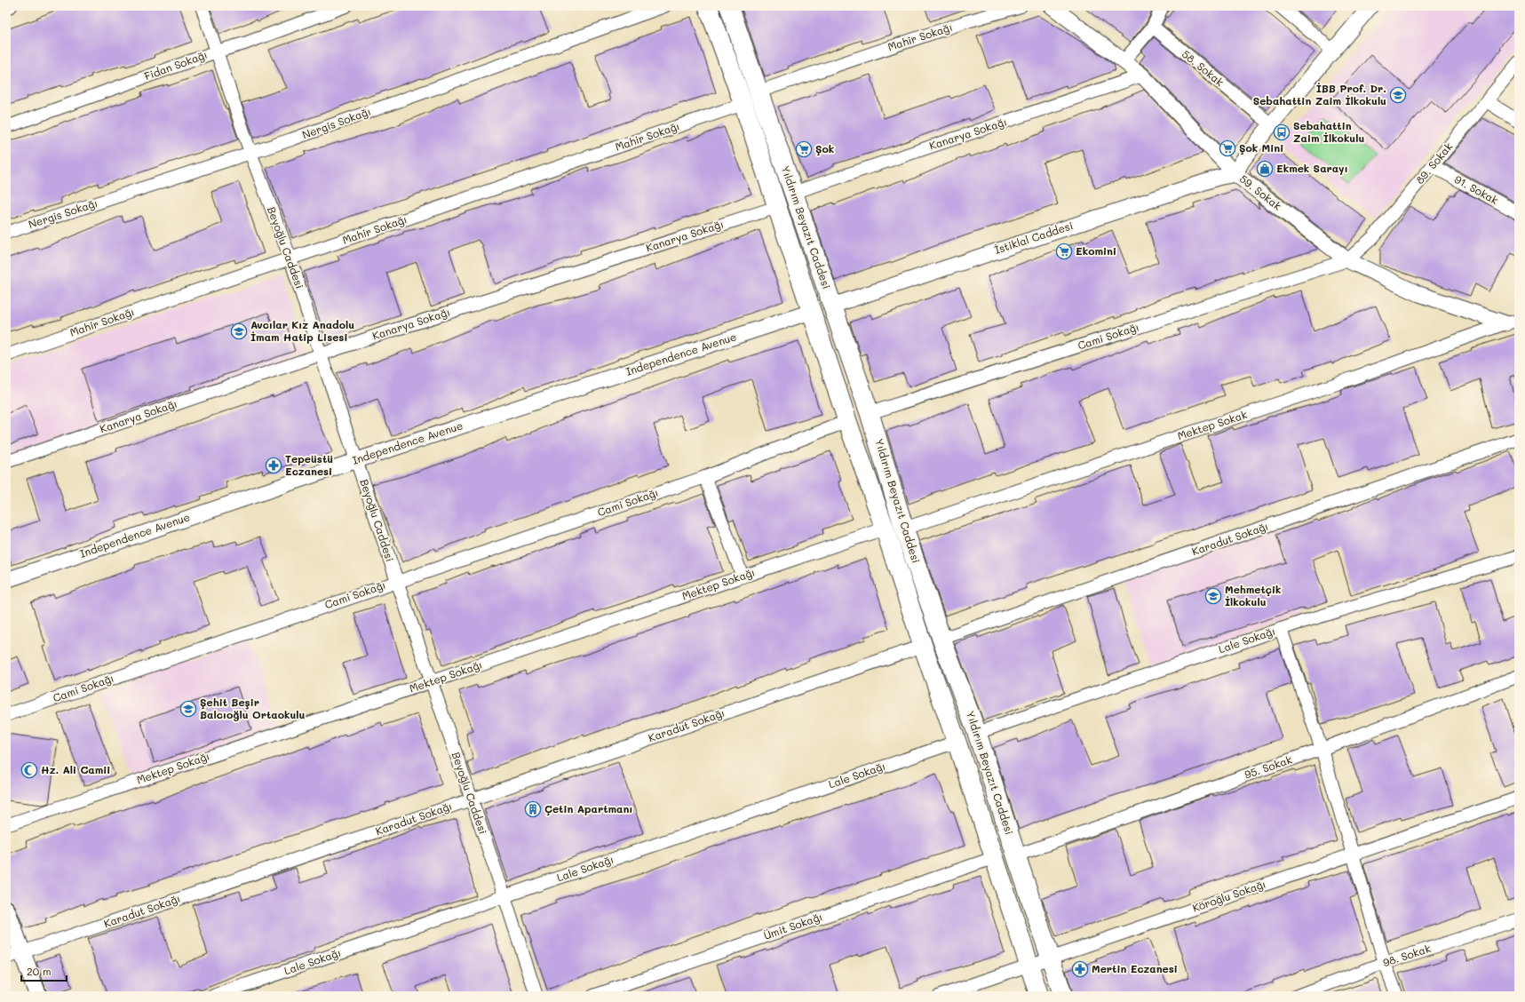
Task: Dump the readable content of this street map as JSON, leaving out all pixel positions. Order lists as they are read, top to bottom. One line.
{"streets":{"main road":["Yıldırım Beyazıt Caddesi"],"street":["Mahir Sokağı","Fidan Sokağı","58. Sokak","Nergis Sokağı","Kanarya Sokağı","89. Sokak","91. Sokak","59. Sokak","İstiklal Caddesi","Beyoğlu Caddesi","Cami Sokağı","Independence Avenue","Mektep Sokak","Karadut Sokağı","Mektep Sokağı","Lale Sokağı","95. Sokak","Köroğlu Sokağı","Ümit Sokağı","98. Sokak"]},"crossings":[["Mahir Sokağı","Yıldırım Beyazıt Caddesi"],["Mahir Sokağı","Beyoğlu Caddesi"],["Fidan Sokağı","Beyoğlu Caddesi"],["Nergis Sokağı","Beyoğlu Caddesi"],["Kanarya Sokağı","59. Sokak"],["Kanarya Sokağı","Yıldırım Beyazıt Caddesi"],["Kanarya Sokağı","Beyoğlu Caddesi"],["89. Sokak","91. Sokak"],["89. Sokak","59. Sokak"],["89. Sokak","Cami Sokağı"],["59. Sokak","İstiklal Caddesi"],["59. Sokak","Cami Sokağı"],["59. Sokak","Mektep Sokak"],["Yıldırım Beyazıt Caddesi","İstiklal Caddesi"],["Yıldırım Beyazıt Caddesi","Cami Sokağı"],["Yıldırım Beyazıt Caddesi","Independence Avenue"],["Yıldırım Beyazıt Caddesi","Mektep Sokak"],["Yıldırım Beyazıt Caddesi","Karadut Sokağı"],["Yıldırım Beyazıt Caddesi","Mektep Sokağı"],["Yıldırım Beyazıt Caddesi","Lale Sokağı"],["Yıldırım Beyazıt Caddesi","95. Sokak"],["Yıldırım Beyazıt Caddesi","Köroğlu Sokağı"],["Yıldırım Beyazıt Caddesi","Ümit Sokağı"],["Beyoğlu Caddesi","Cami Sokağı"],["Beyoğlu Caddesi","Independence Avenue"],["Beyoğlu Caddesi","Karadut Sokağı"],["Beyoğlu Caddesi","Mektep Sokağı"],["Beyoğlu Caddesi","Lale Sokağı"]],"places":{"school or university":["İBB Prof. Dr. Sebahattin Zaim İlkokulu","Avcılar Kız Anadolu İmam Hatip Lisesi","Mehmetçik İlkokulu","Şehit Beşir Balcıoğlu Ortaokulu"],"bus stop":["Sebahattin Zaim İlkokulu"],"supermarket":["Şok Mini","Şok","Ekomini"],"shop":["Ekmek Sarayı"],"pharmacy":["Tepeüstü Eczanesi","Mertin Eczanesi"],"mosque":["Hz. Ali Camii"],"building":["Çetin Apartmanı"]},"scale_bar":"20 m"}
